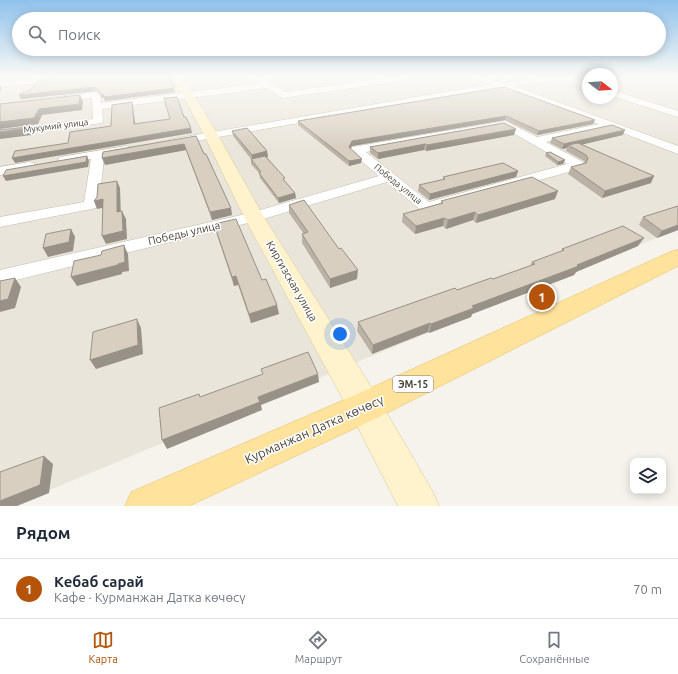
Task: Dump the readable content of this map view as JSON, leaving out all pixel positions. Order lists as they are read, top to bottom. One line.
{"streets":{"main road":["ЭМ-15","Курманжан Датка көчөсү"],"street":["Мукумий улица","Победа улица","Победы улица","Киргизская улица"]},"crossings":[["Победа улица","Победы улица"],["Победы улица","Киргизская улица"],["Киргизская улица","Курманжан Датка көчөсү"]],"north":"right","page":{"search":"Поиск","pins":"1","heading":"Рядом","list":[{"mark":"1","name":"Кебаб сарай","note":"Кафе · Курманжан Датка көчөсү","value":"70 m"}],"nav":["Карта","Маршрут","Сохранённые"]}}
